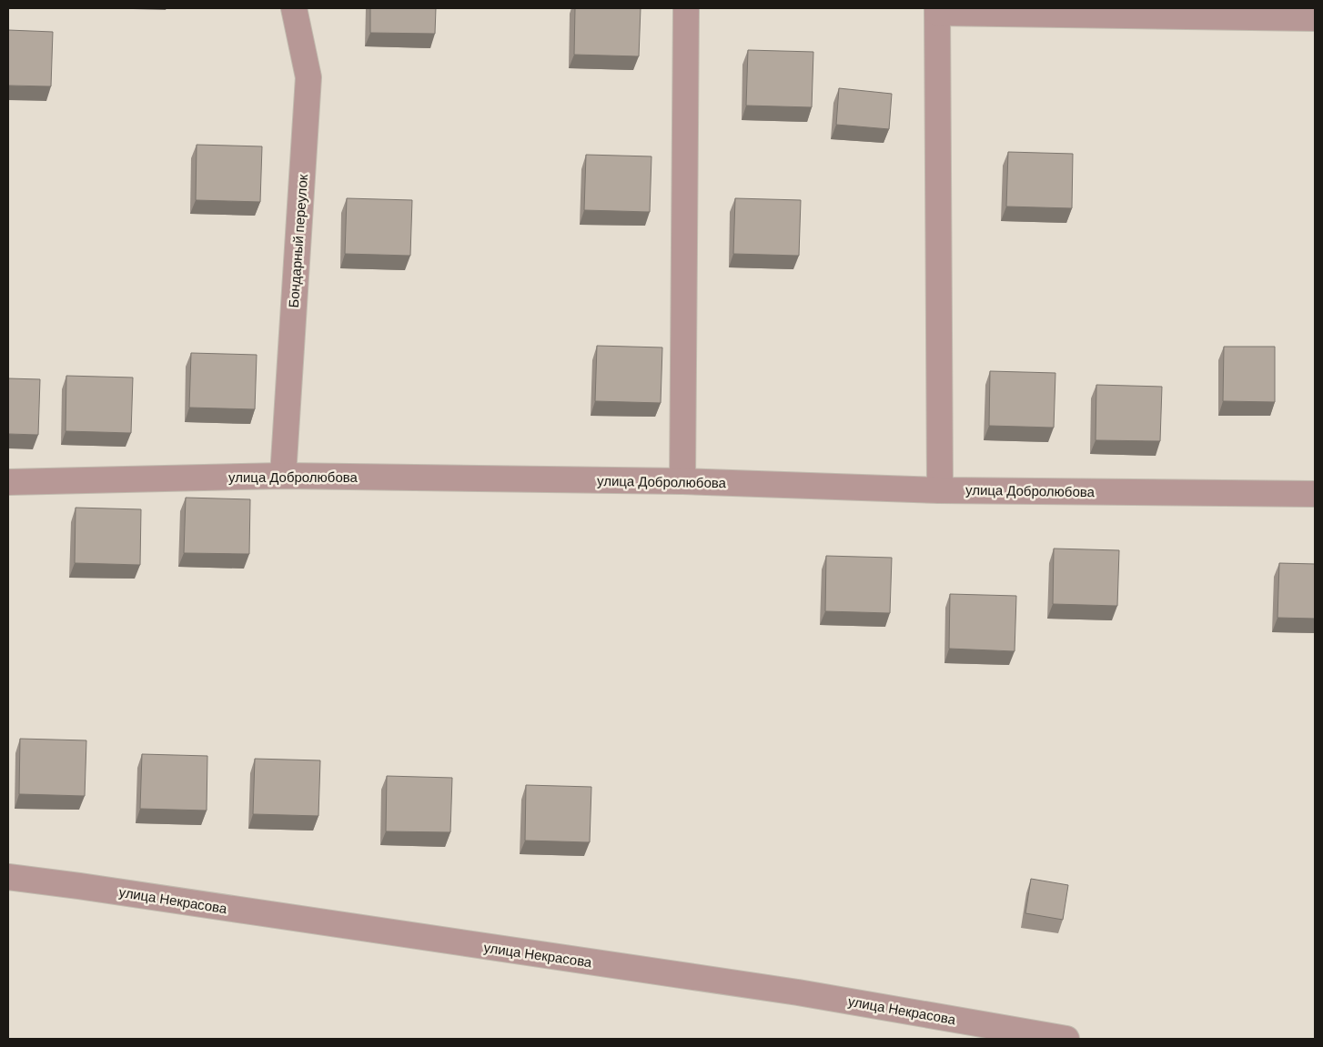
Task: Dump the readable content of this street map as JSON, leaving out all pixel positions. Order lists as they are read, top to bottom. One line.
{"streets":{"street":["Бондарный переулок","улица Добролюбова","улица Некрасова"]},"crossings":[["Бондарный переулок","улица Добролюбова"]]}
